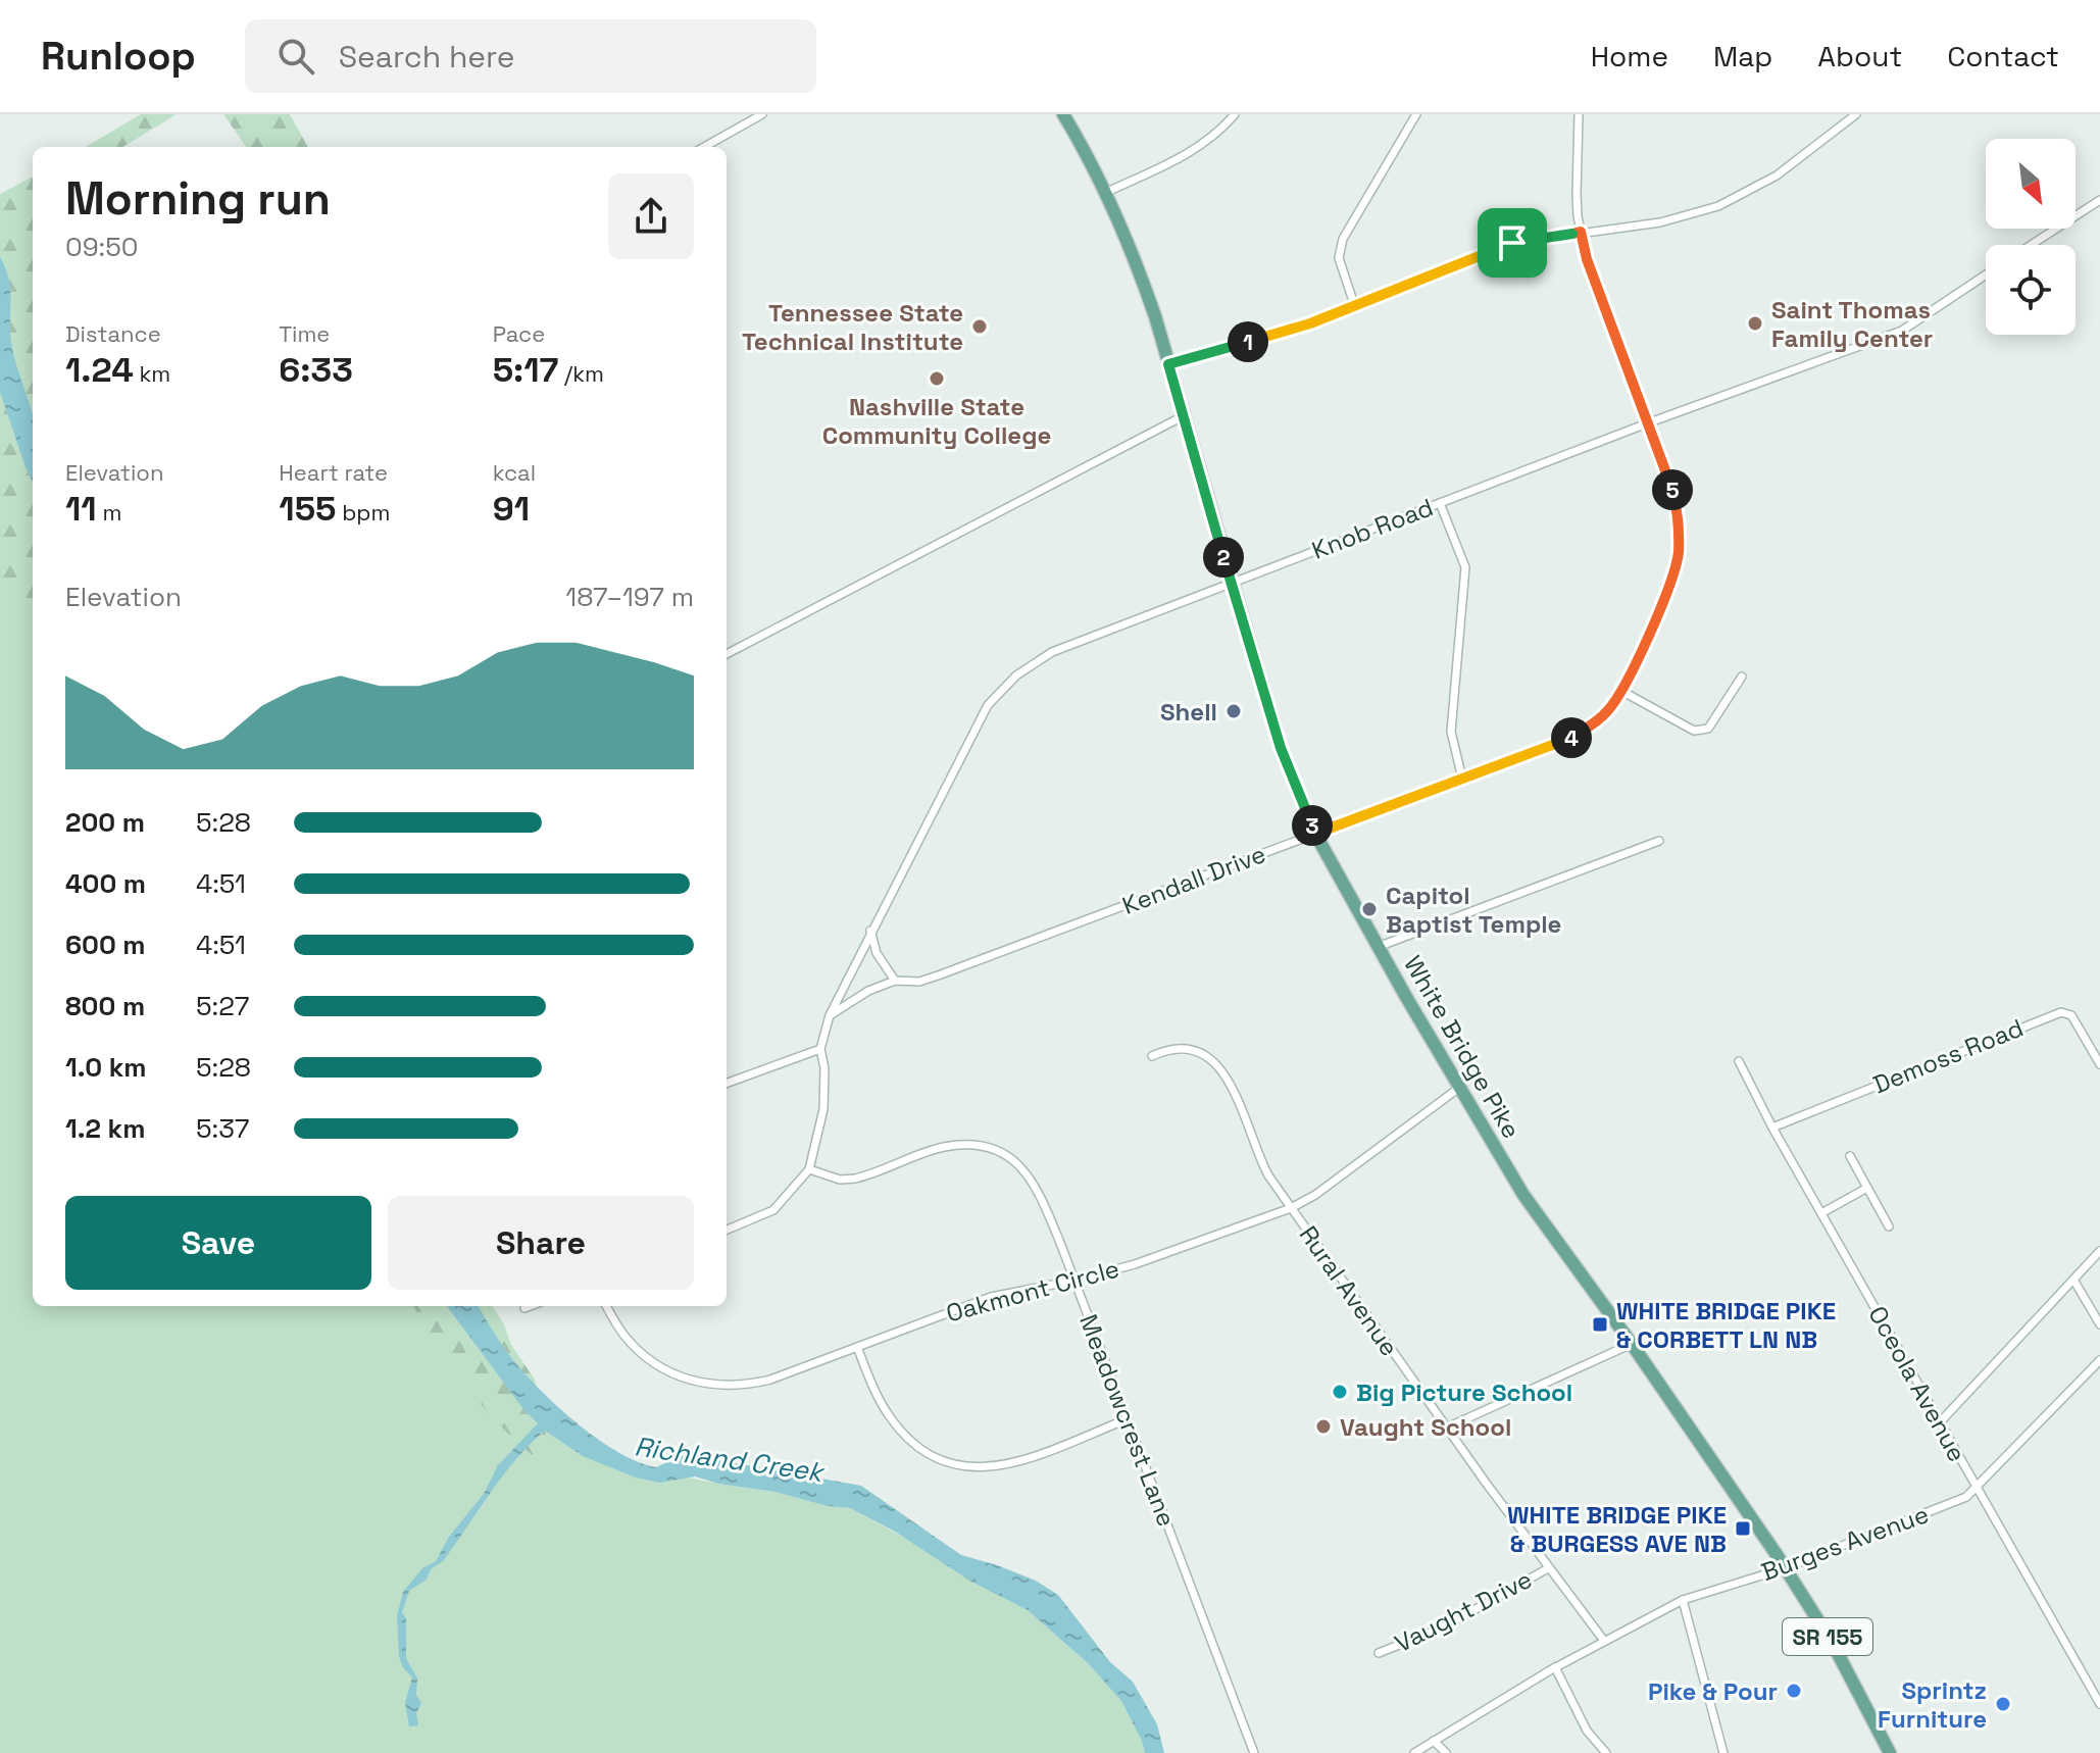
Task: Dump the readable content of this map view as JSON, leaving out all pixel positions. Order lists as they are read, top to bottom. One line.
{"streets":{"main road":["White Bridge Pike","SR 155"],"street":["Knob Road","Kendall Drive","Demoss Road","Oakmont Circle","Rural Avenue","Oceola Avenue","Meadowcrest Lane","Burges Avenue","Vaught Drive"]},"crossings":[["Knob Road","Kendall Drive"],["Knob Road","White Bridge Pike"],["Knob Road","Meadowcrest Lane"],["Kendall Drive","White Bridge Pike"],["White Bridge Pike","Oakmont Circle"],["White Bridge Pike","Burges Avenue"],["Demoss Road","Oceola Avenue"],["Oakmont Circle","Rural Avenue"],["Oakmont Circle","Meadowcrest Lane"],["Rural Avenue","Burges Avenue"],["Rural Avenue","Vaught Drive"],["Oceola Avenue","Burges Avenue"]],"water":["Richland Creek"],"places":{"other":["Saint Thomas Family Center","Tennessee State Technical Institute","Nashville State Community College","Shell","Capitol Baptist Temple","Big Picture School","Vaught School","Pike & Pour","Sprintz Furniture"],"transit":["WHITE BRIDGE PIKE & CORBETT LN NB","WHITE BRIDGE PIKE & BURGESS AVE NB"]},"north":"bottom right","page":{"header":"Runloop","search":"Search here","nav":["Home","Map","About","Contact"],"heading":["Morning run","09:50"],"stats":[["Distance","1.24 km"],["Time","6:33"],["Pace","5:17 /km"],["Elevation","11 m"],["Heart rate","155 bpm"],["kcal","91"]],"pins":["1","5","2","4","3"],"chart":["Elevation","187–197 m"],"list":[{"name":"200 m","note":"5:28"},{"name":"400 m","note":"4:51"},{"name":"600 m","note":"4:51"},{"name":"800 m","note":"5:27"},{"name":"1.0 km","note":"5:28"},{"name":"1.2 km","note":"5:37"}],"buttons":["Save","Share"]}}
